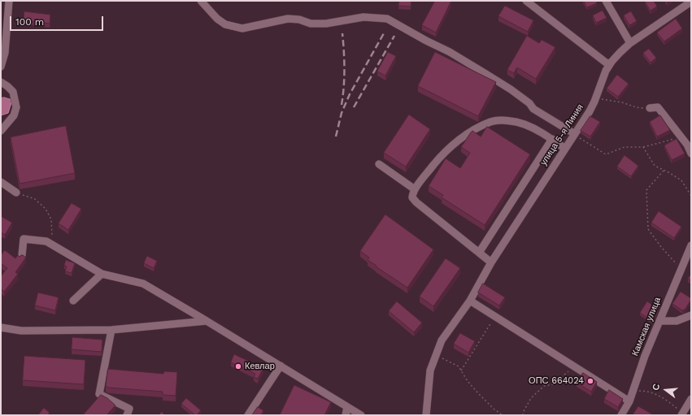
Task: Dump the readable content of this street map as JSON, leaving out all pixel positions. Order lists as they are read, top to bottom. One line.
{"streets":{"street":["улица 5-я Линия","Камская улица"]},"places":["Кевлар","ОПС 664024"],"scale_bar":"100 m","north":"left"}
